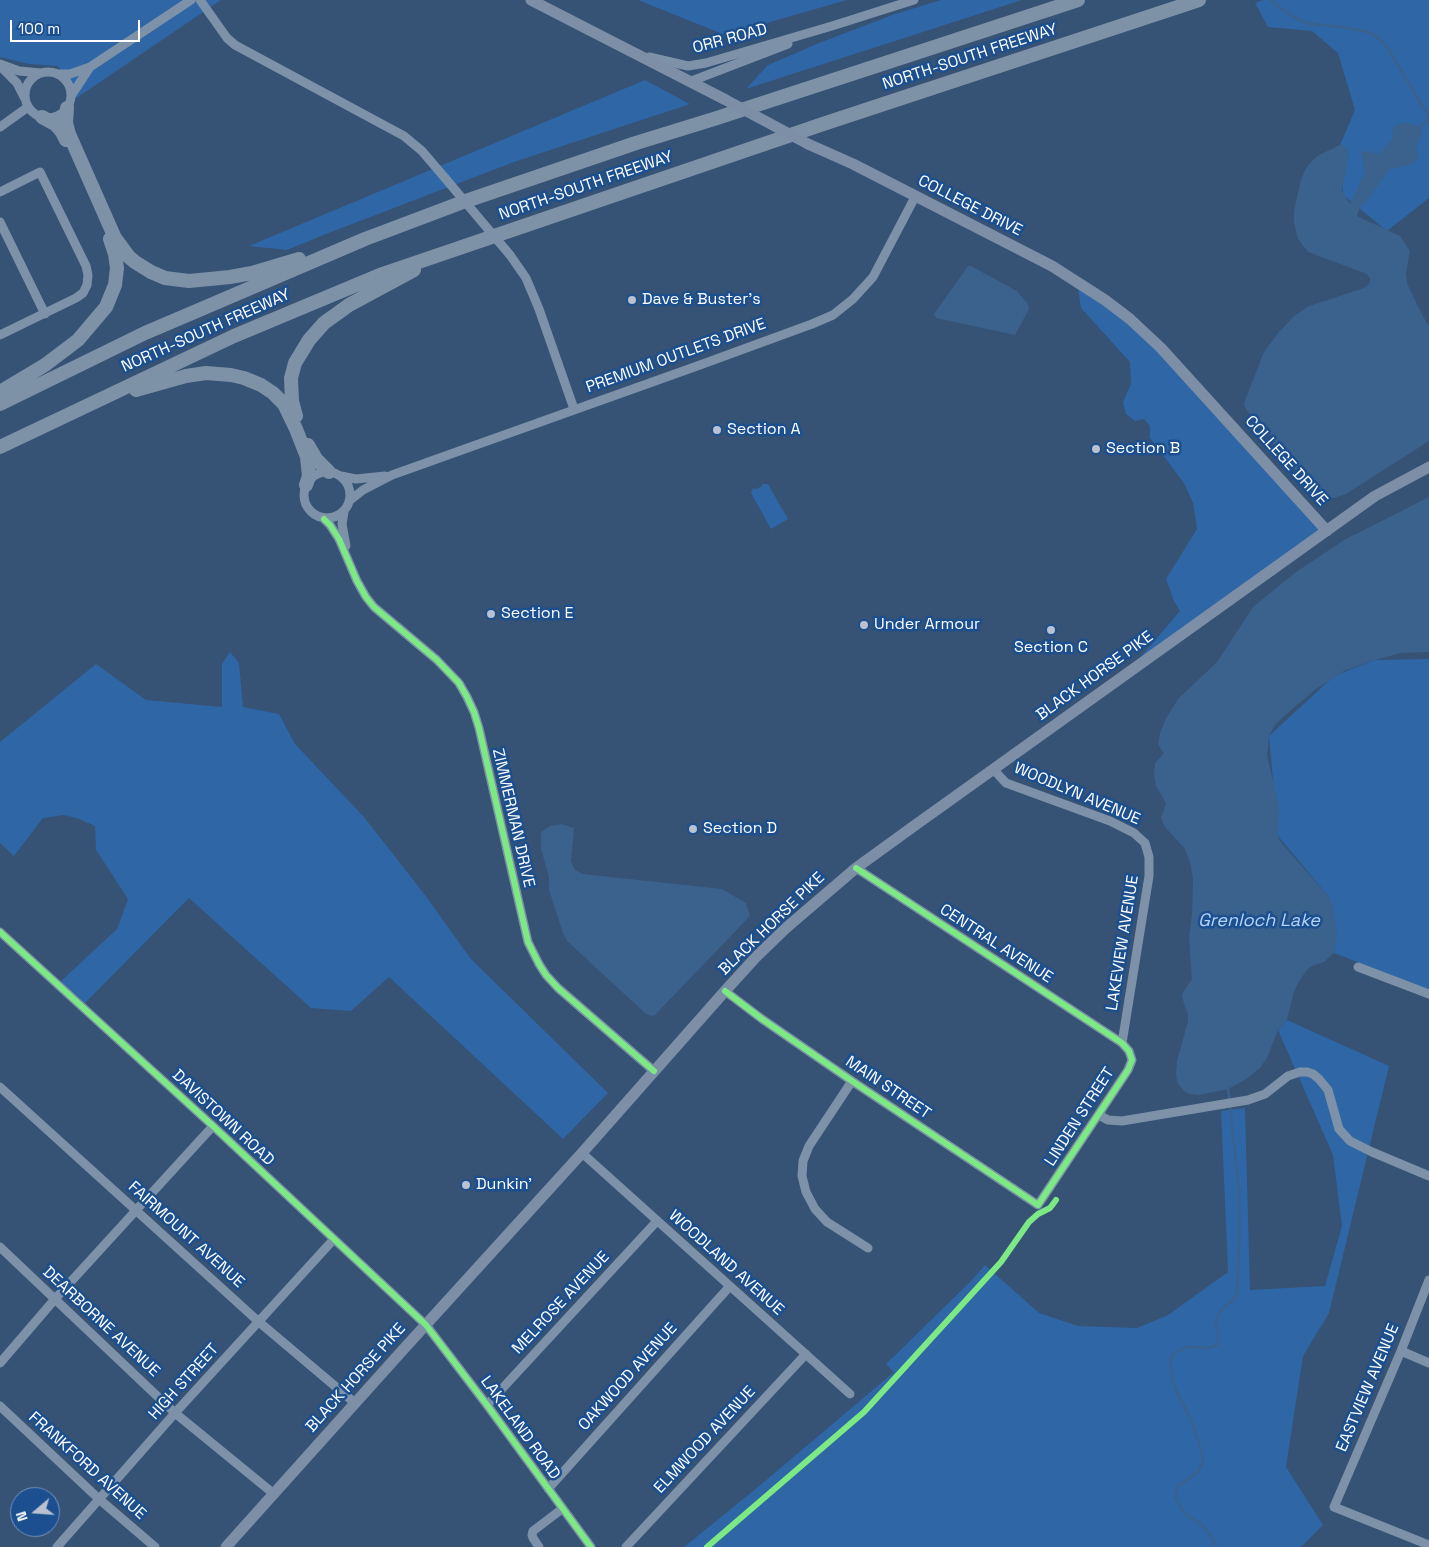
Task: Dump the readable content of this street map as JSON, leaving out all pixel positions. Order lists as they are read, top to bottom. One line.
{"streets":{"highway":["NORTH-SOUTH FREEWAY"],"main road":["COLLEGE DRIVE","BLACK HORSE PIKE"],"street":["ORR ROAD","PREMIUM OUTLETS DRIVE","WOODLYN AVENUE","ZIMMERMAN DRIVE","LAKEVIEW AVENUE","CENTRAL AVENUE","MAIN STREET","LINDEN STREET","DAVISTOWN ROAD","FAIRMOUNT AVENUE","WOODLAND AVENUE","MELROSE AVENUE","DEARBORNE AVENUE","OAKWOOD AVENUE","HIGH STREET","EASTVIEW AVENUE","LAKELAND ROAD","ELMWOOD AVENUE","FRANKFORD AVENUE"]},"crossings":[["ORR ROAD","COLLEGE DRIVE"],["COLLEGE DRIVE","PREMIUM OUTLETS DRIVE"],["COLLEGE DRIVE","BLACK HORSE PIKE"],["PREMIUM OUTLETS DRIVE","ZIMMERMAN DRIVE"],["BLACK HORSE PIKE","WOODLYN AVENUE"],["BLACK HORSE PIKE","ZIMMERMAN DRIVE"],["BLACK HORSE PIKE","CENTRAL AVENUE"],["BLACK HORSE PIKE","MAIN STREET"],["BLACK HORSE PIKE","DAVISTOWN ROAD"],["BLACK HORSE PIKE","FAIRMOUNT AVENUE"],["BLACK HORSE PIKE","WOODLAND AVENUE"],["BLACK HORSE PIKE","DEARBORNE AVENUE"],["BLACK HORSE PIKE","LAKELAND ROAD"],["WOODLYN AVENUE","LAKEVIEW AVENUE"],["LAKEVIEW AVENUE","CENTRAL AVENUE"],["LAKEVIEW AVENUE","LINDEN STREET"],["CENTRAL AVENUE","LINDEN STREET"],["MAIN STREET","LINDEN STREET"],["DAVISTOWN ROAD","HIGH STREET"],["DAVISTOWN ROAD","LAKELAND ROAD"],["FAIRMOUNT AVENUE","HIGH STREET"],["WOODLAND AVENUE","MELROSE AVENUE"],["WOODLAND AVENUE","OAKWOOD AVENUE"],["WOODLAND AVENUE","ELMWOOD AVENUE"],["MELROSE AVENUE","LAKELAND ROAD"],["DEARBORNE AVENUE","HIGH STREET"],["OAKWOOD AVENUE","LAKELAND ROAD"],["HIGH STREET","FRANKFORD AVENUE"]],"water":["Grenloch Lake"],"places":["Dave & Buster's","Section A","Section B","Section E","Under Armour","Section C","Section D","Dunkin'"],"scale_bar":"100 m","north":"left"}
